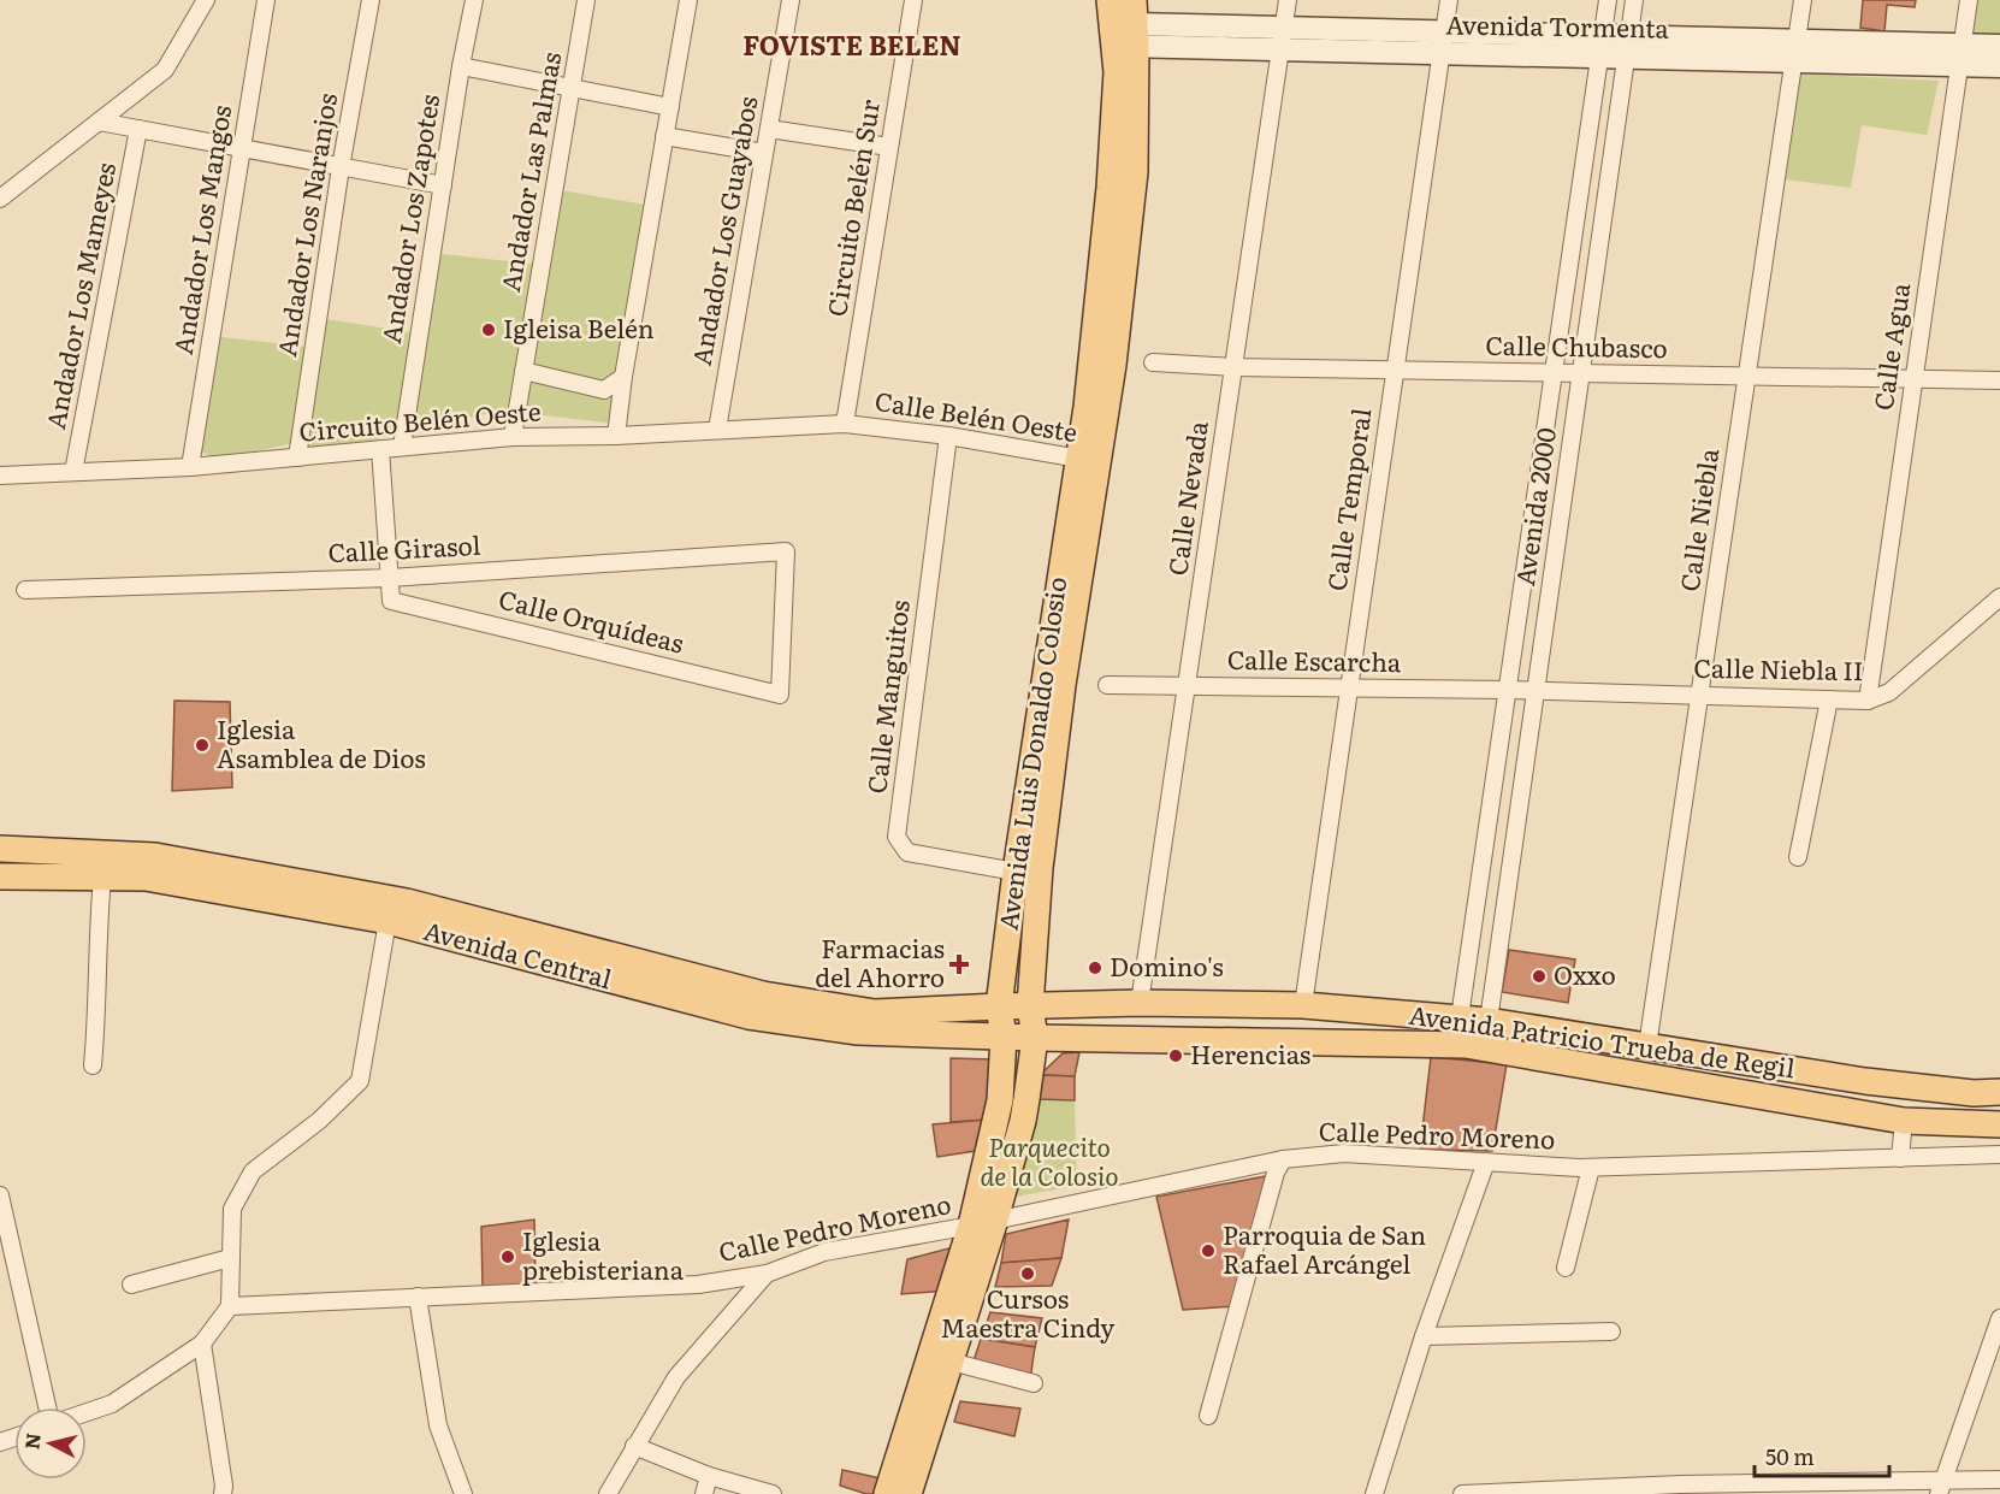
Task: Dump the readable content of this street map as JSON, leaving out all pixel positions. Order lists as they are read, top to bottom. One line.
{"streets":{"main road":["Avenida Luis Donaldo Colosio","Avenida Central","Avenida Patricio Trueba de Regil"],"street":["Avenida Tormenta","Andador Las Palmas","Circuito Belén Sur","Andador Los Zapotes","Andador Los Naranjos","Andador Los Mangos","Andador Los Guayabos","Andador Los Mameyes","Calle Agua","Calle Chubasco","Calle Belén Oeste","Circuito Belén Oeste","Calle Nevada","Calle Temporal","Avenida 2000","Calle Niebla","Calle Girasol","Calle Orquídeas","Calle Escarcha","Calle Niebla II","Calle Manguitos","Calle Pedro Moreno"]},"crossings":[["Avenida Tormenta","Calle Agua"],["Avenida Tormenta","Calle Nevada"],["Avenida Tormenta","Calle Temporal"],["Avenida Tormenta","Avenida 2000"],["Avenida Tormenta","Calle Niebla"],["Andador Las Palmas","Circuito Belén Oeste"],["Circuito Belén Sur","Calle Belén Oeste"],["Circuito Belén Sur","Circuito Belén Oeste"],["Andador Los Zapotes","Circuito Belén Oeste"],["Andador Los Naranjos","Circuito Belén Oeste"],["Andador Los Mangos","Circuito Belén Oeste"],["Andador Los Guayabos","Circuito Belén Oeste"],["Andador Los Mameyes","Circuito Belén Oeste"],["Calle Agua","Calle Chubasco"],["Calle Agua","Calle Niebla II"],["Calle Chubasco","Calle Nevada"],["Calle Chubasco","Calle Temporal"],["Calle Chubasco","Avenida 2000"],["Calle Chubasco","Calle Niebla"],["Calle Belén Oeste","Circuito Belén Oeste"],["Calle Belén Oeste","Calle Manguitos"],["Calle Belén Oeste","Avenida Luis Donaldo Colosio"],["Calle Nevada","Calle Escarcha"],["Calle Nevada","Avenida Patricio Trueba de Regil"],["Calle Temporal","Calle Escarcha"],["Calle Temporal","Avenida Patricio Trueba de Regil"],["Avenida 2000","Calle Escarcha"],["Avenida 2000","Calle Niebla II"],["Avenida 2000","Avenida Patricio Trueba de Regil"],["Calle Niebla","Calle Niebla II"],["Calle Niebla","Avenida Patricio Trueba de Regil"],["Calle Girasol","Calle Orquídeas"],["Calle Escarcha","Calle Niebla II"],["Calle Manguitos","Avenida Luis Donaldo Colosio"],["Avenida Luis Donaldo Colosio","Avenida Central"],["Avenida Luis Donaldo Colosio","Calle Pedro Moreno"],["Avenida Central","Avenida Patricio Trueba de Regil"]],"districts":["FOVISTE BELEN"],"parks":["Parquecito de la Colosio"],"places":{"other":["Igleisa Belén","Iglesia Asamblea de Dios","Domino's","Oxxo","Herencias","Parroquia de San Rafael Arcángel","Iglesia prebisteriana","Cursos Maestra Cindy"],"health":["Farmacias del Ahorro"]},"scale_bar":"50 m","north":"left"}
